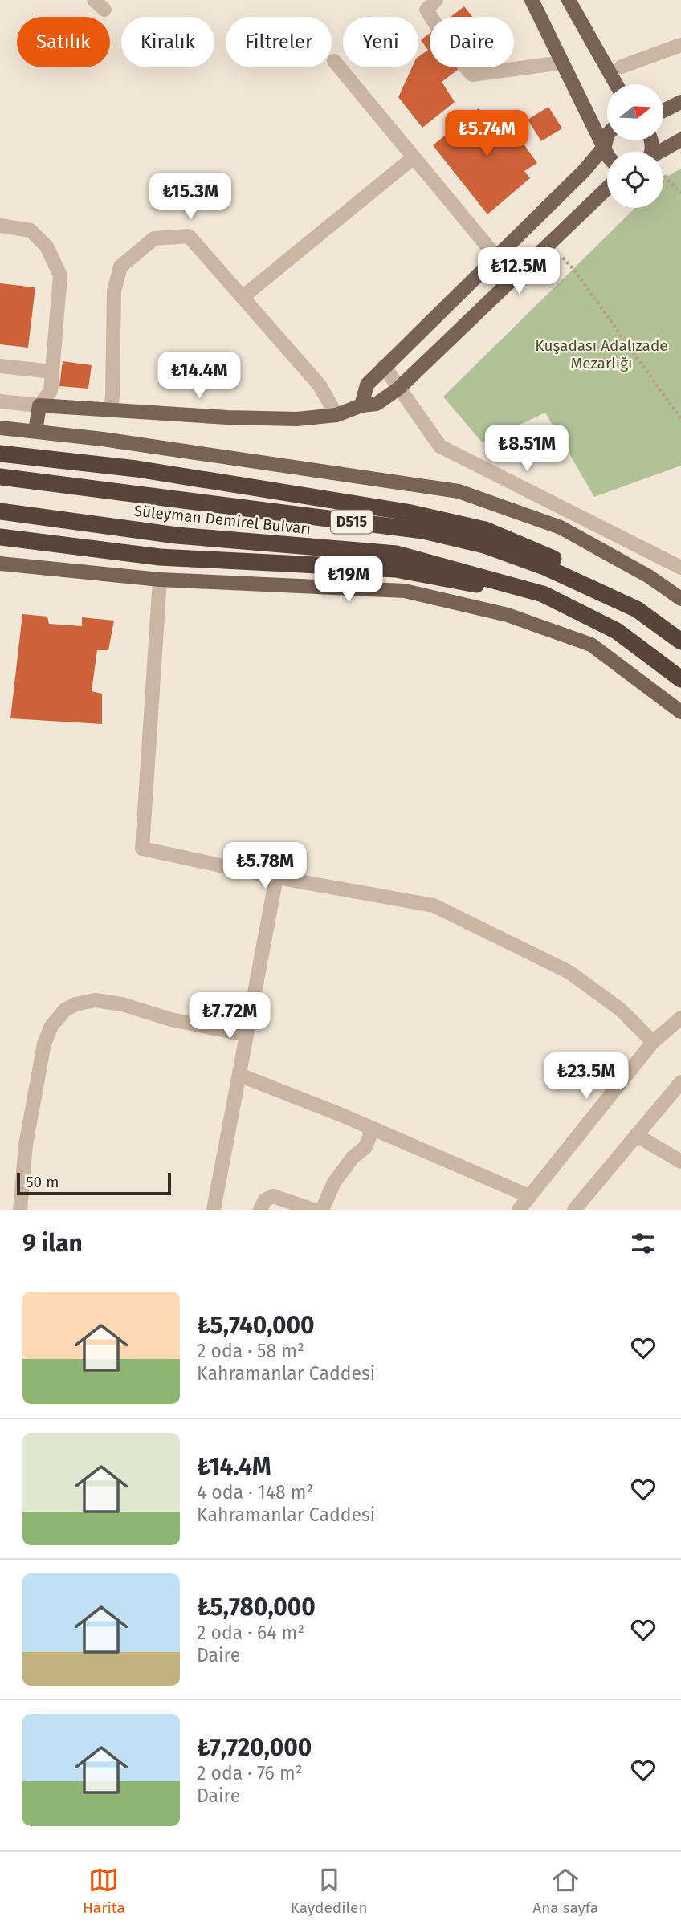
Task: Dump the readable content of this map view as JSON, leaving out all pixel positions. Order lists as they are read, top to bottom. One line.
{"streets":{"highway":["Süleyman Demirel Bulvarı","D515"]},"parks":["Kuşadası Adalızade Mezarlığı"],"scale_bar":"50 m","north":"right","page":{"chip":["Satılık","Kiralık","Filtreler","Yeni","Daire"],"price":["₺5.74M","₺15.3M","₺12.5M","₺14.4M","₺8.51M","₺19M","₺5.78M","₺7.72M","₺23.5M"],"scale":"50 m","heading":"9 ilan","list":[{"name":"₺5,740,000","note":"2 oda · 58 m² · Kahramanlar Caddesi"},{"name":"₺14.4M","note":"4 oda · 148 m² · Kahramanlar Caddesi"},{"name":"₺5,780,000","note":"2 oda · 64 m² · Daire"},{"name":"₺7,720,000","note":"2 oda · 76 m² · Daire"}],"tabs":["Harita","Kaydedilen","Ana sayfa"]}}
